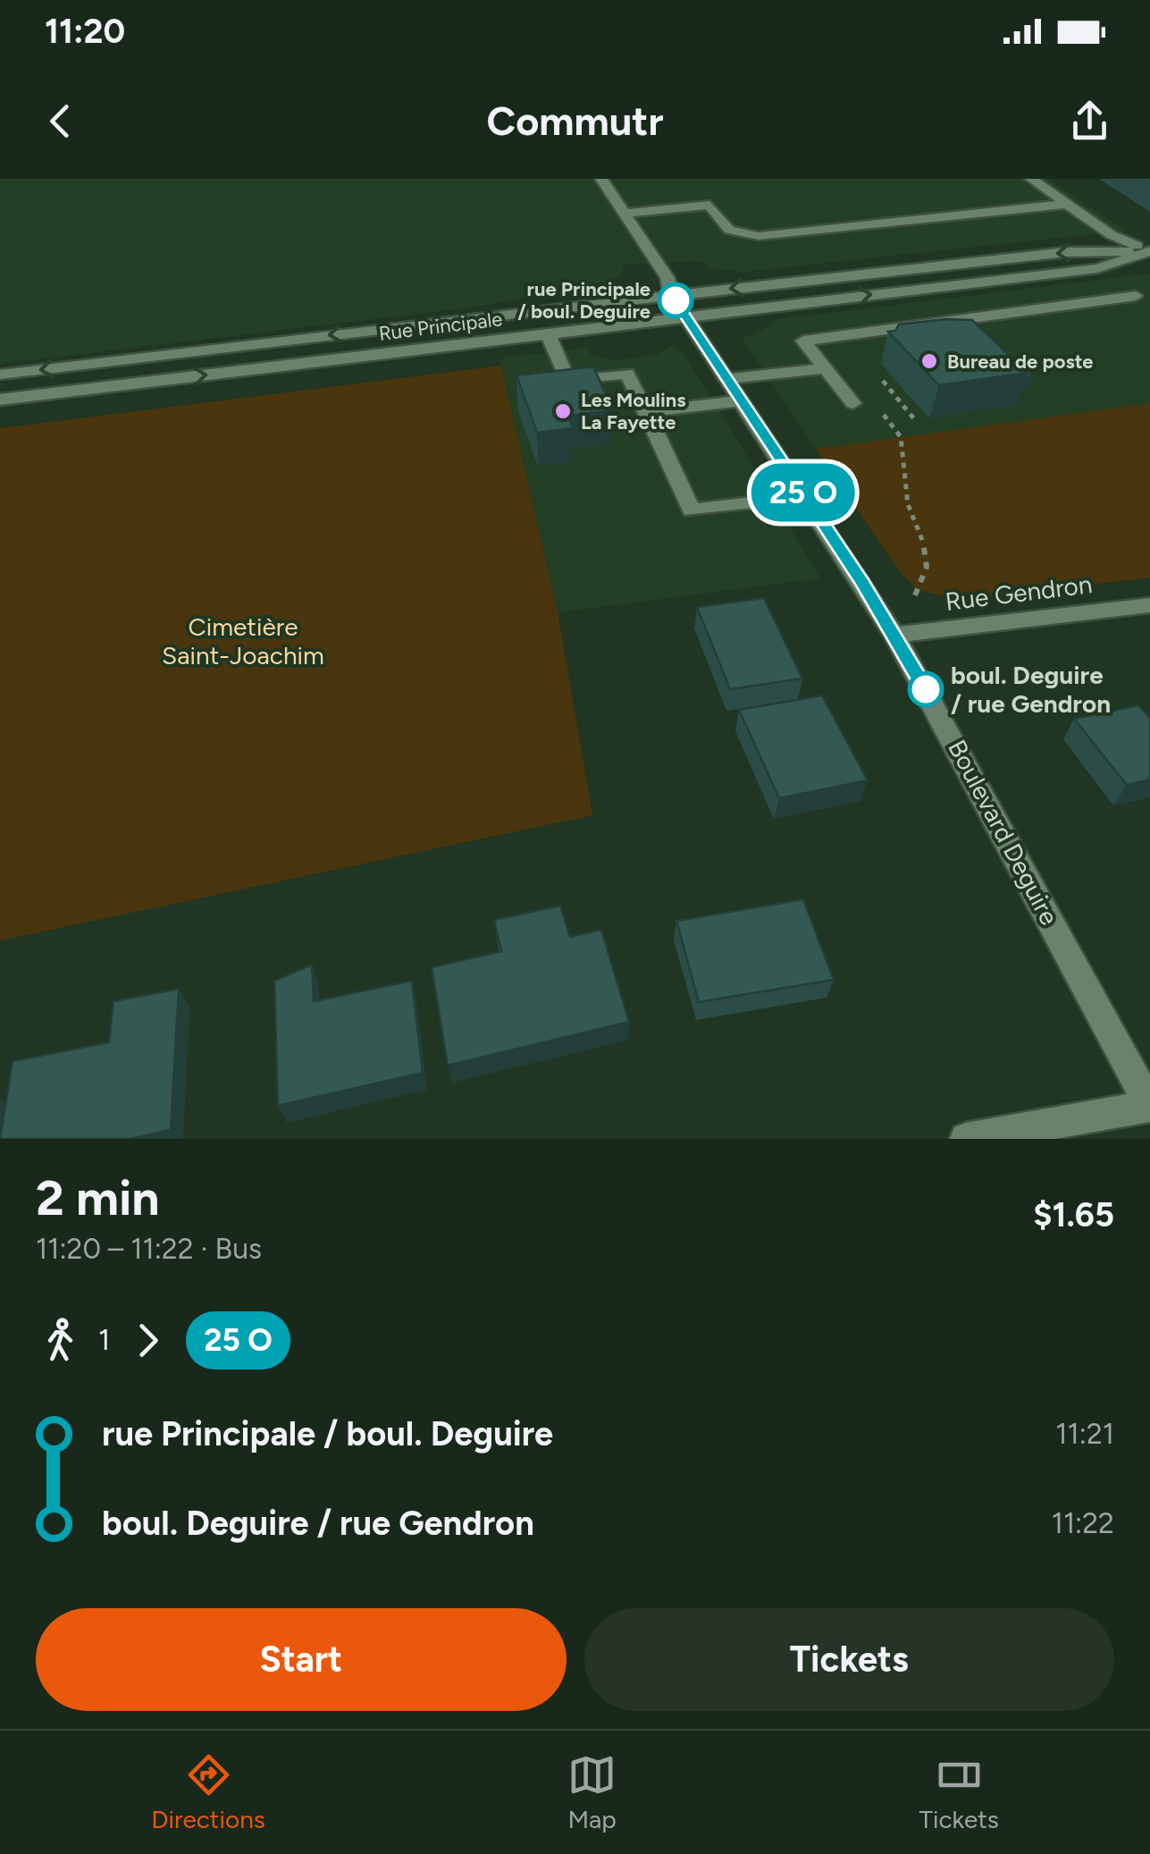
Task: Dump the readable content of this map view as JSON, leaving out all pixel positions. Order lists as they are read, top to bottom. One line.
{"streets":{"street":["Rue Principale","Rue Gendron","Boulevard Deguire"]},"crossings":[["Rue Principale","Boulevard Deguire"],["Rue Gendron","Boulevard Deguire"]],"parks":["Cimetière Saint-Joachim"],"places":["rue Principale / boul. Deguire","Bureau de poste","Les Moulins La Fayette","boul. Deguire / rue Gendron"],"page":{"status":"11:20","header":"Commutr","on_map":"25 O","heading":["2 min","11:20 – 11:22 · Bus","$1.65"],"legs":["1","25 O"],"list":[{"name":"rue Principale / boul. Deguire","value":"11:21"},{"name":"boul. Deguire / rue Gendron","value":"11:22"}],"buttons":["Start","Tickets"],"tabs":["Directions","Map","Tickets"]}}
